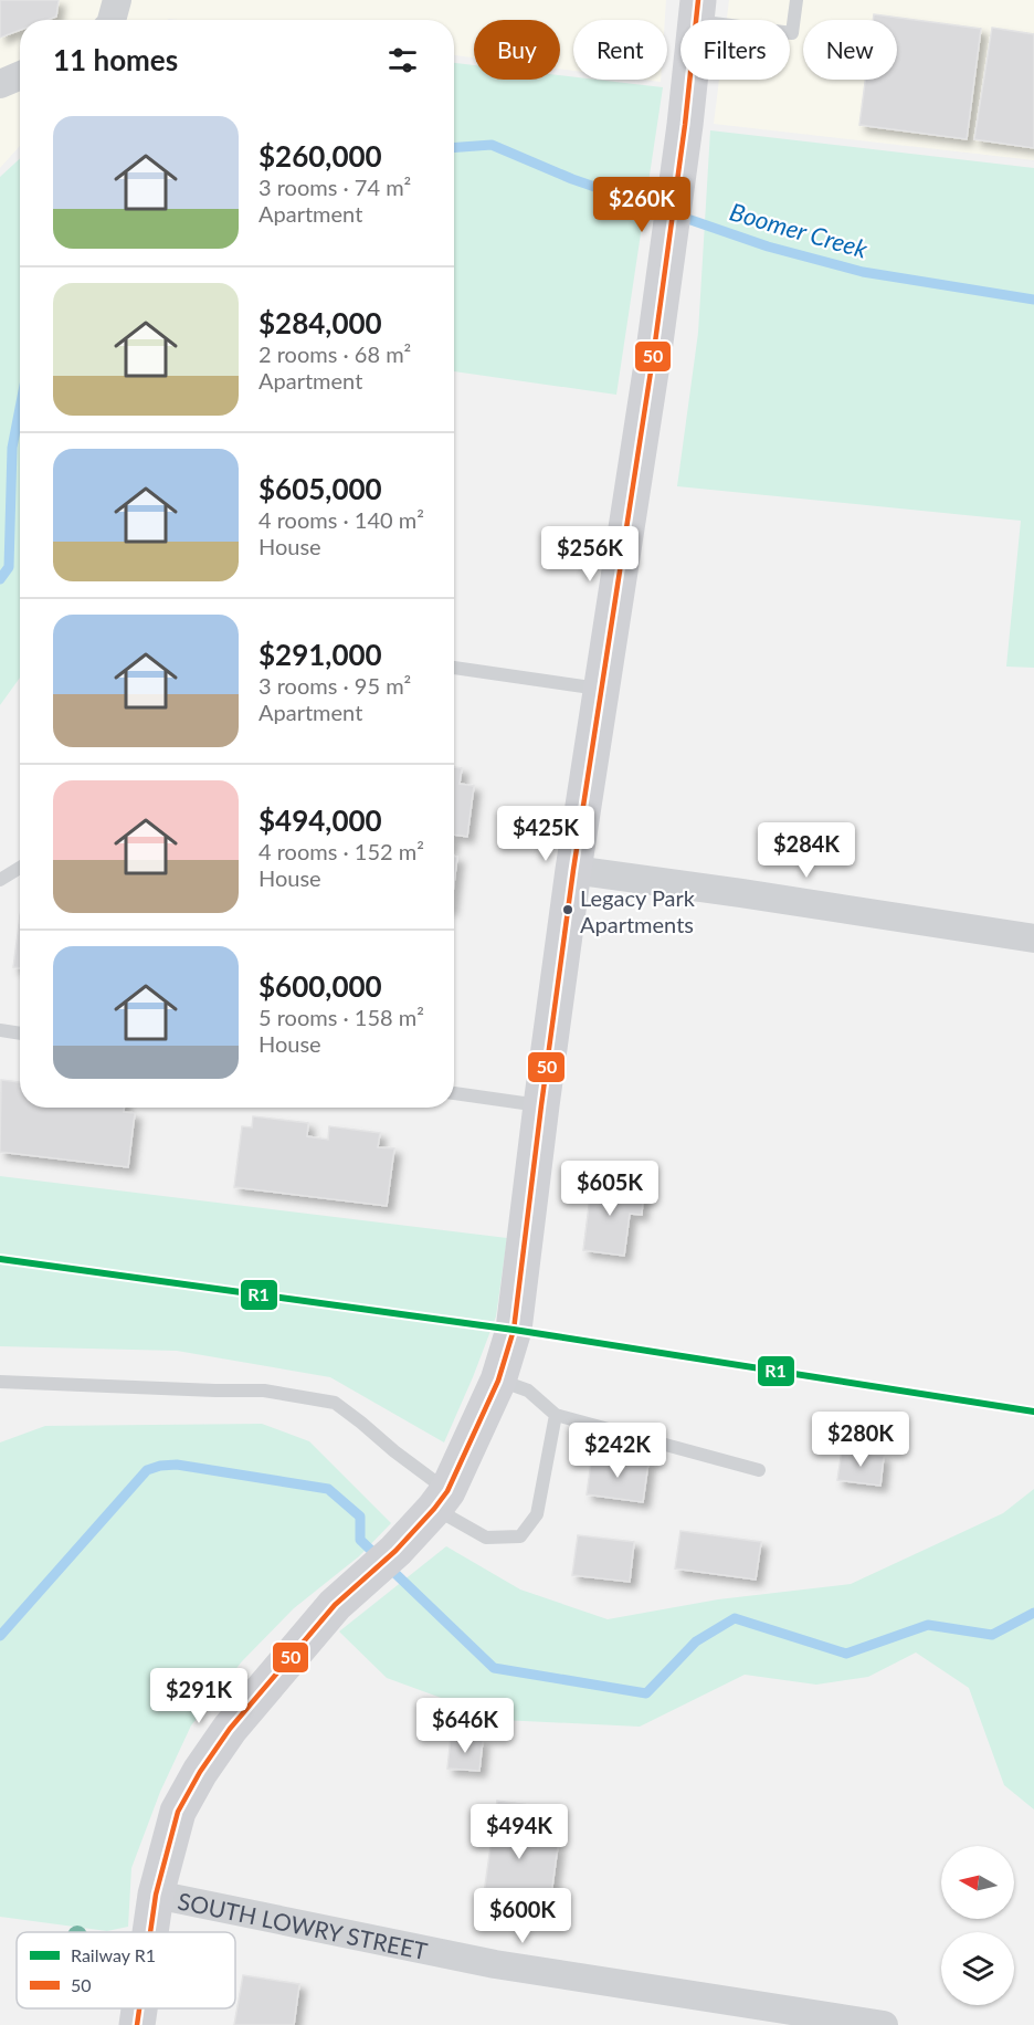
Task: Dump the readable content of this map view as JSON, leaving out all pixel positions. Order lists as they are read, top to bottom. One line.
{"streets":{"street":["SOUTH LOWRY STREET"]},"water":["Boomer Creek"],"places":["Legacy Park Apartments"],"lines":["transit line 50","rail line R1"],"legend":["Railway R1","50"],"north":"left","page":{"chip":["Buy","Rent","Filters","New"],"heading":"11 homes","list":[{"name":"$260,000","note":"3 rooms · 74 m² · Apartment"},{"name":"$284,000","note":"2 rooms · 68 m² · Apartment"},{"name":"$605,000","note":"4 rooms · 140 m² · House"},{"name":"$291,000","note":"3 rooms · 95 m² · Apartment"},{"name":"$494,000","note":"4 rooms · 152 m² · House"},{"name":"$600,000","note":"5 rooms · 158 m² · House"}],"price":["$260K","$256K","$425K","$284K","$605K","$280K","$242K","$291K","$646K","$494K","$600K"]}}
